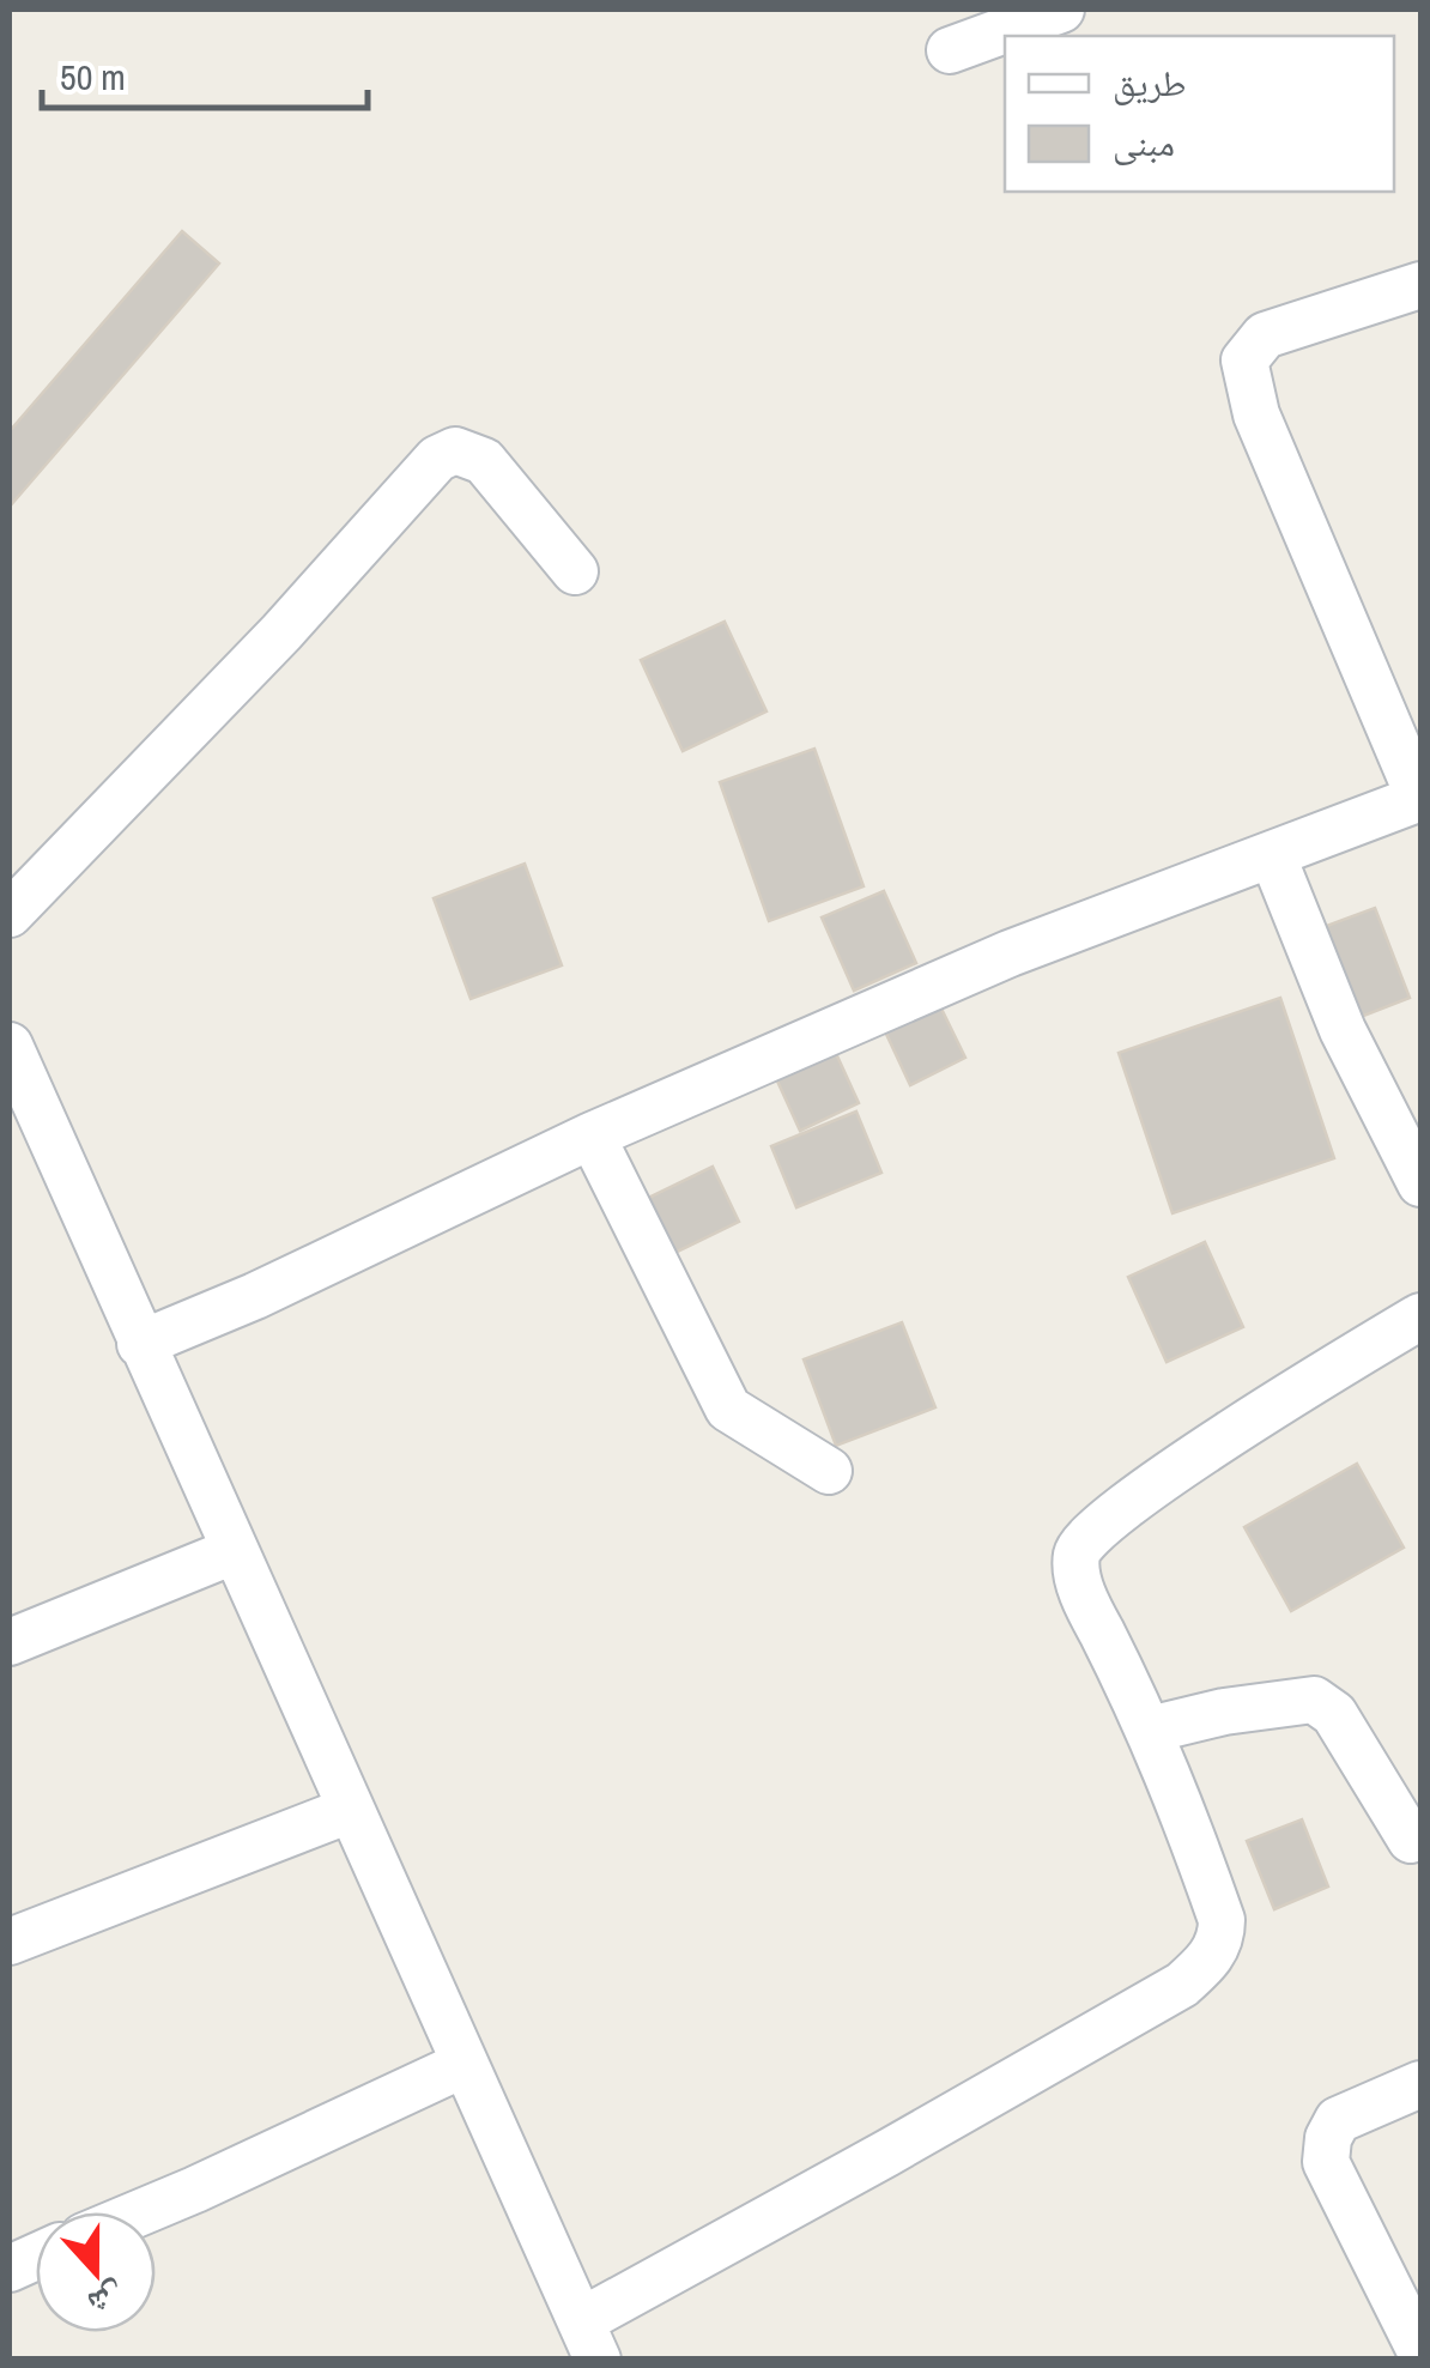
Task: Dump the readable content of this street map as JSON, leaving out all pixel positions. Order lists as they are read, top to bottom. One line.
{"legend":["طريق","مبنى"],"scale_bar":"50 m","north":"bottom"}
